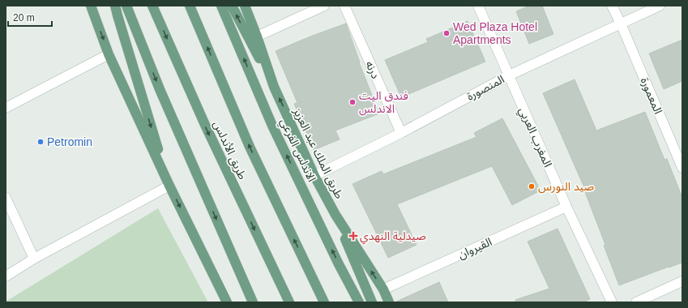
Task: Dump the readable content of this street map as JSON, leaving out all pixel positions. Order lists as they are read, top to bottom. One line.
{"streets":{"main road":["طريق الأندلس","الاندلس الفرعي","طريق الملك عبد العزيز"],"street":["درنه","المنصورة","المعمورة","المغرب العربي","القيروان"]},"crossings":[["درنه","المنصورة"],["المنصورة","المعمورة"],["المنصورة","المغرب العربي"],["المنصورة","طريق الملك عبد العزيز"],["المغرب العربي","القيروان"],["طريق الملك عبد العزيز","القيروان"]],"places":{"other":["Wed Plaza Hotel Apartments","فندق اليت الاندلس","Petromin","صيد النورس"],"health":["صيدلية النهدي"]},"scale_bar":"20 m"}
